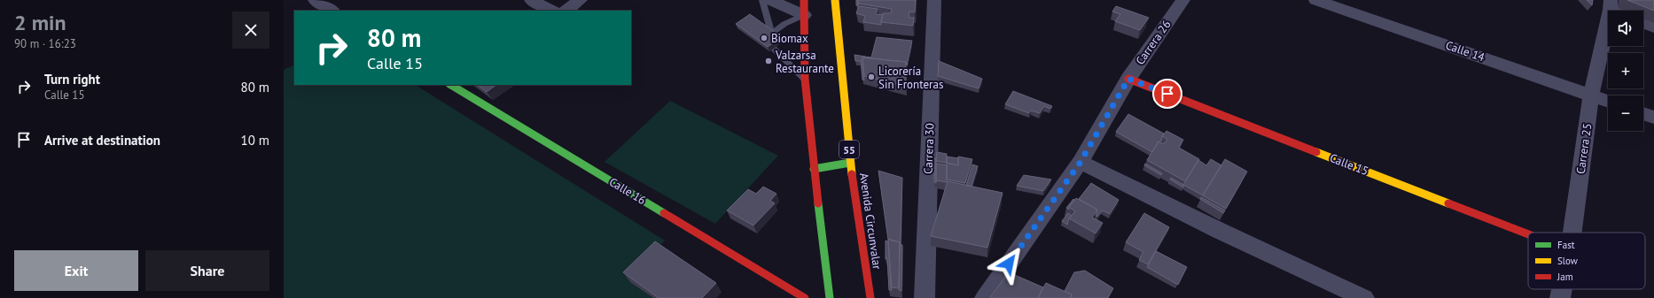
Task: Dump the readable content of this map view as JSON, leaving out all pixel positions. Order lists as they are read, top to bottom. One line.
{"streets":{"main road":["55","Calle 15","Calle 16","Avenida Circunvalar"],"street":["Carrera 26","Calle 14","Carrera 30","Carrera 25"]},"crossings":[["Carrera 26","Calle 15"],["Calle 14","Carrera 25"]],"places":["Biomax","Valzarsa Restaurante","Licorería Sin Fronteras"],"legend":["Fast","Slow","Jam"],"page":{"heading":["2 min","90 m · 16:23"],"map_buttons":["+","−"],"turn":["80 m","Calle 15"],"list":[{"name":"Turn right","note":"Calle 15","value":"80 m"},{"name":"Arrive at destination","value":"10 m"}],"buttons":["Exit","Share"]}}
